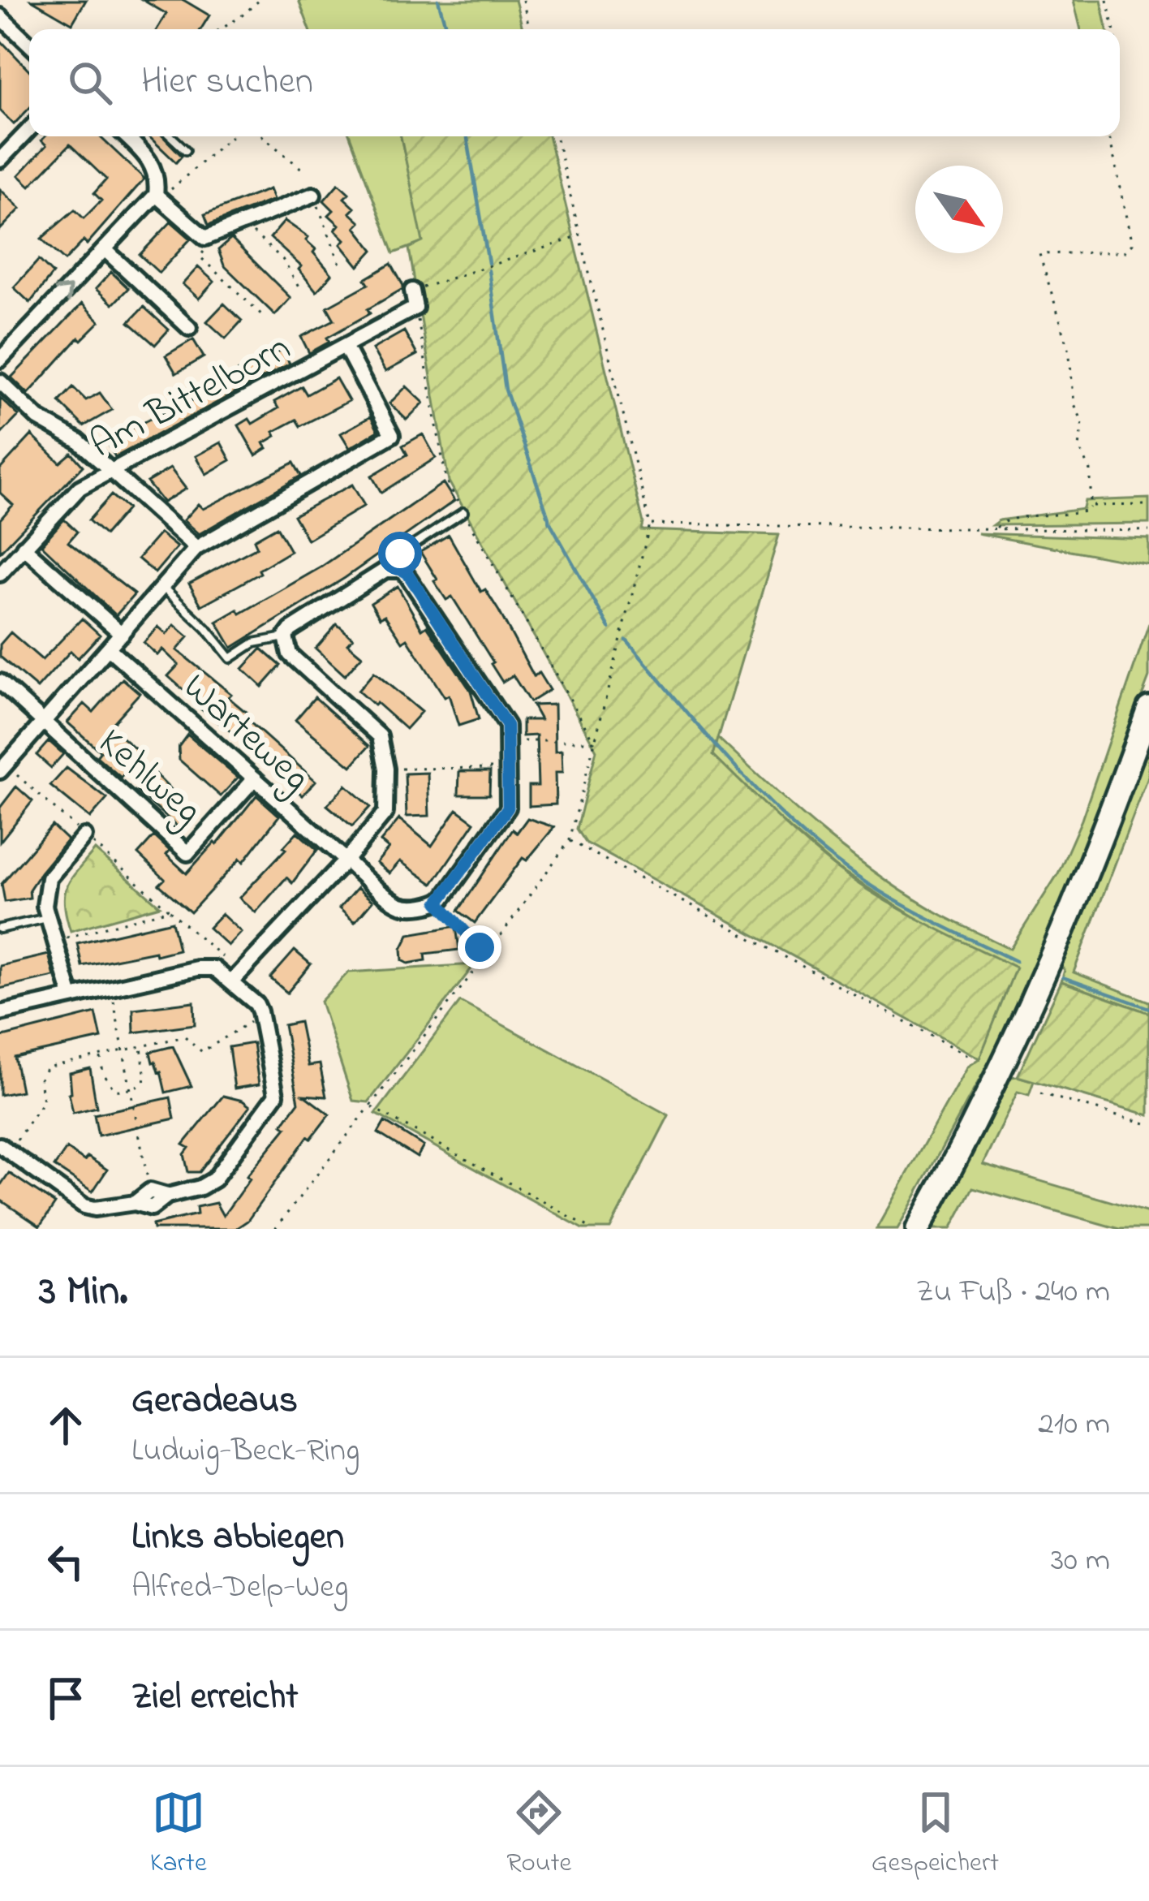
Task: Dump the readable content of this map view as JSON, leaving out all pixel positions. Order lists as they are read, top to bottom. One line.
{"streets":{"street":["Am Bittelborn","Warteweg","Kehlweg"]},"crossings":[["Warteweg","Kehlweg"]],"north":"bottom right","page":{"search":"Hier suchen","heading":["3 Min.","Zu Fuß · 240 m"],"list":[["Geradeaus","Ludwig-Beck-Ring","210 m"],["Links abbiegen","Alfred-Delp-Weg","30 m"],"Ziel erreicht"],"nav":["Karte","Route","Gespeichert"]}}
